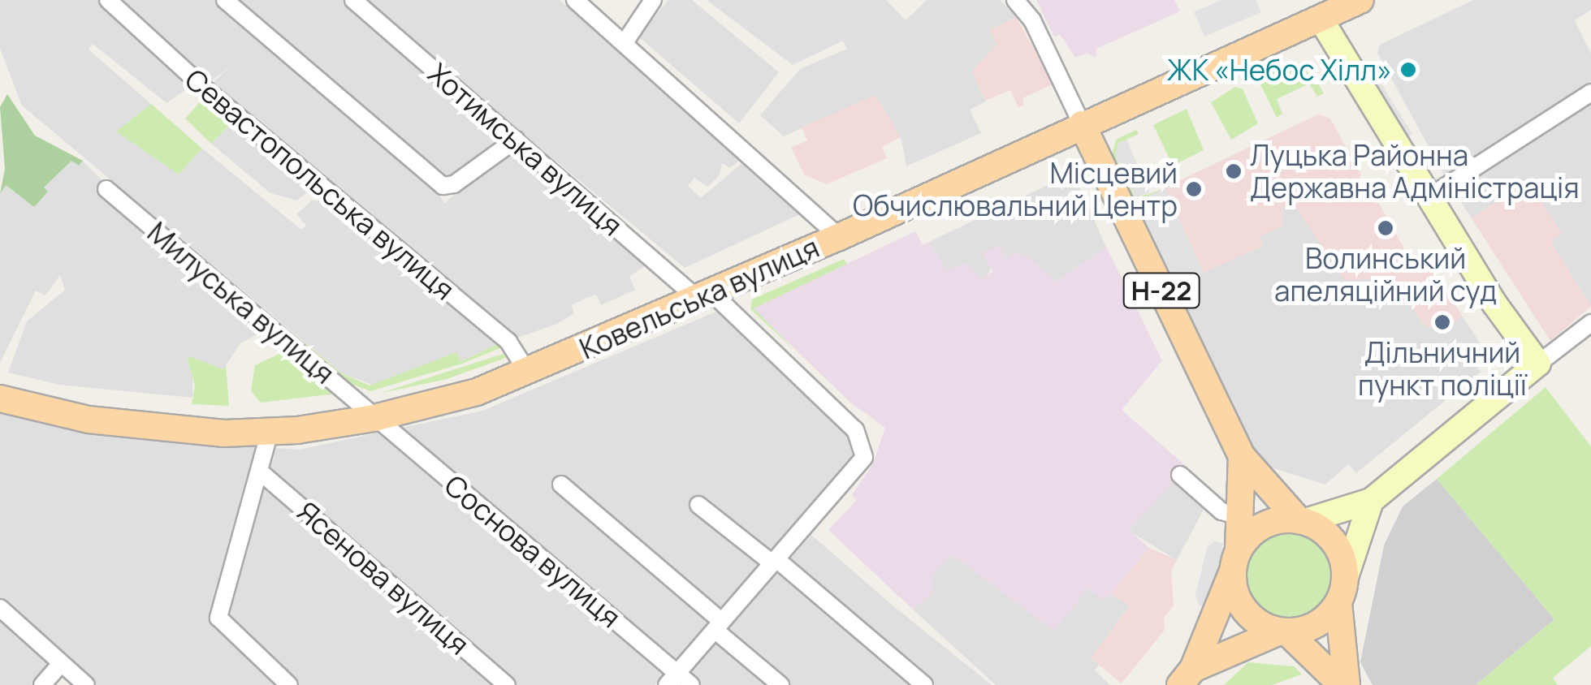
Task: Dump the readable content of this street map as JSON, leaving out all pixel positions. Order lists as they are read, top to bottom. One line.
{"streets":{"main road":["Н-22","Ковельська вулиця"],"street":["Хотимська вулиця","Севастопольська вулиця","Милуська вулиця","Соснова вулиця","Ясенова вулиця"]},"crossings":[["Хотимська вулиця","Ковельська вулиця"],["Севастопольська вулиця","Ковельська вулиця"],["Н-22","Ковельська вулиця"],["Ковельська вулиця","Милуська вулиця"],["Ковельська вулиця","Соснова вулиця"],["Милуська вулиця","Соснова вулиця"]],"places":["ЖК «Небос Хілл»","Луцька Районна Державна Адміністрація","Місцевий Обчислювальний Центр","Волинський апеляційний суд","Дільничний пункт поліції"]}
